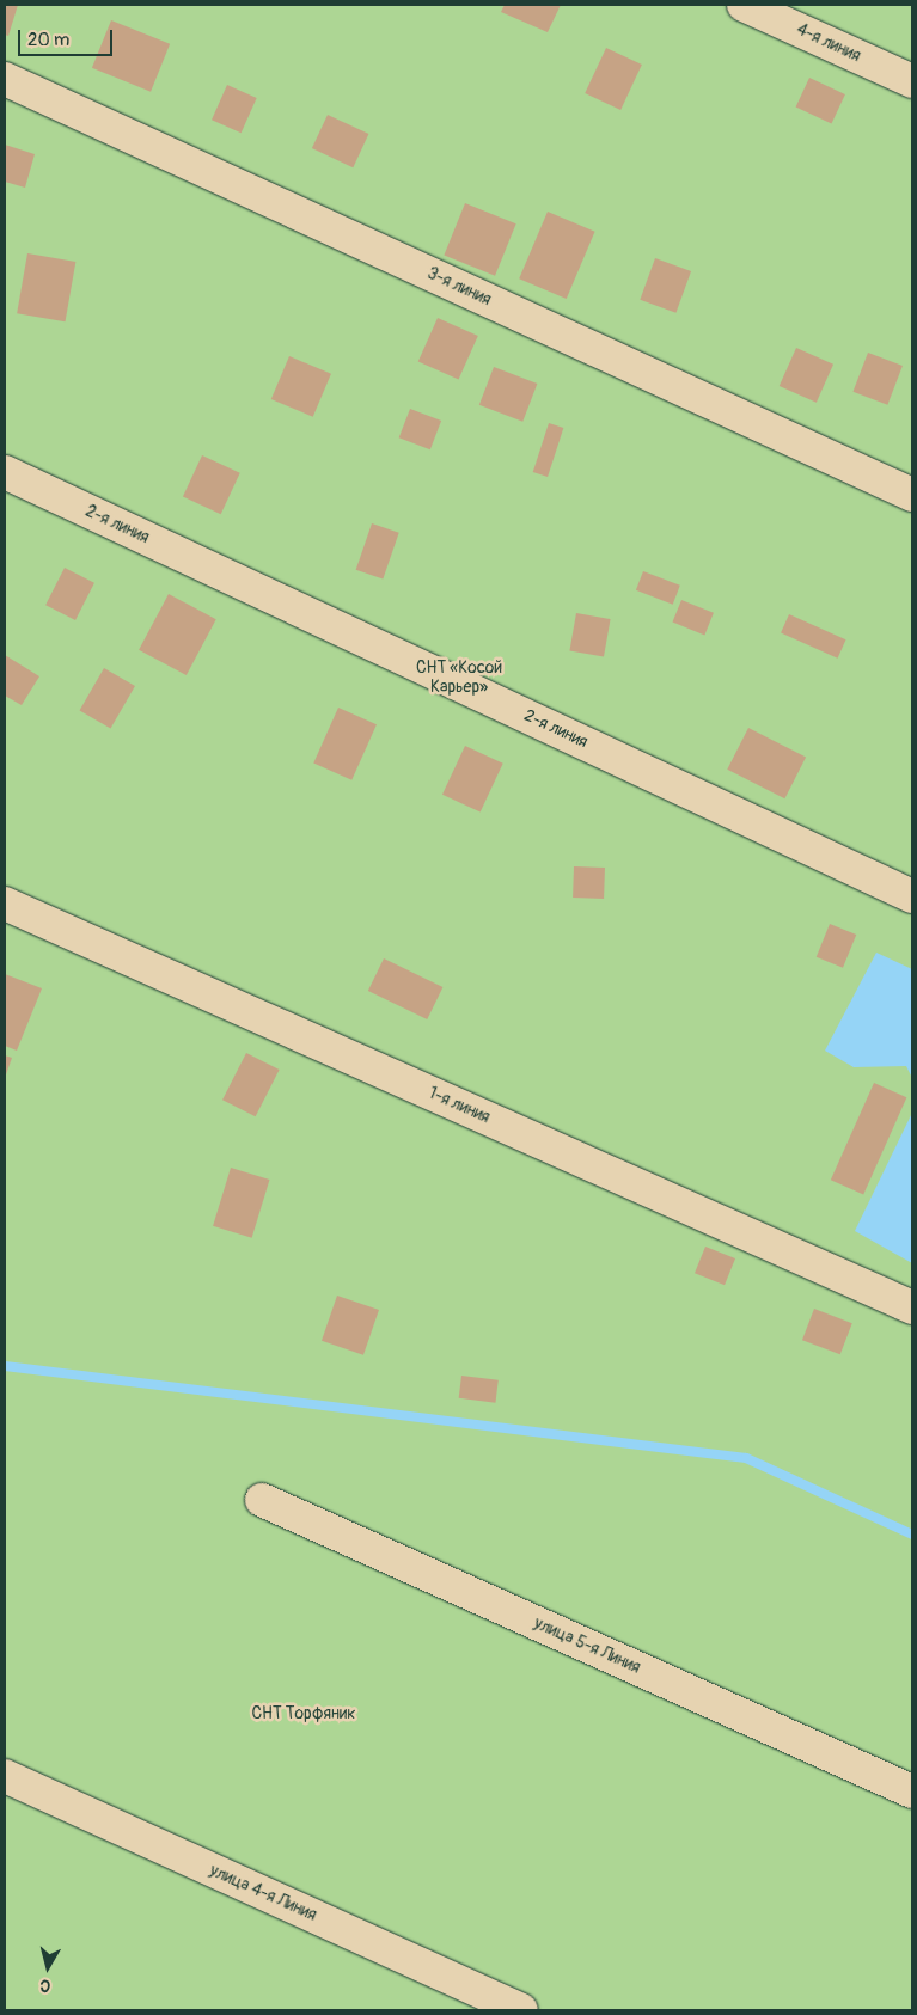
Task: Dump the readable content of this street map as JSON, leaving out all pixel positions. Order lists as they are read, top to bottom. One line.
{"streets":{"street":["4-я линия","3-я линия","2-я линия","1-я линия","улица 5-я Линия","улица 4-я Линия"]},"parks":["СНТ «Косой Карьер»","СНТ Торфяник"],"scale_bar":"20 m","north":"bottom"}
